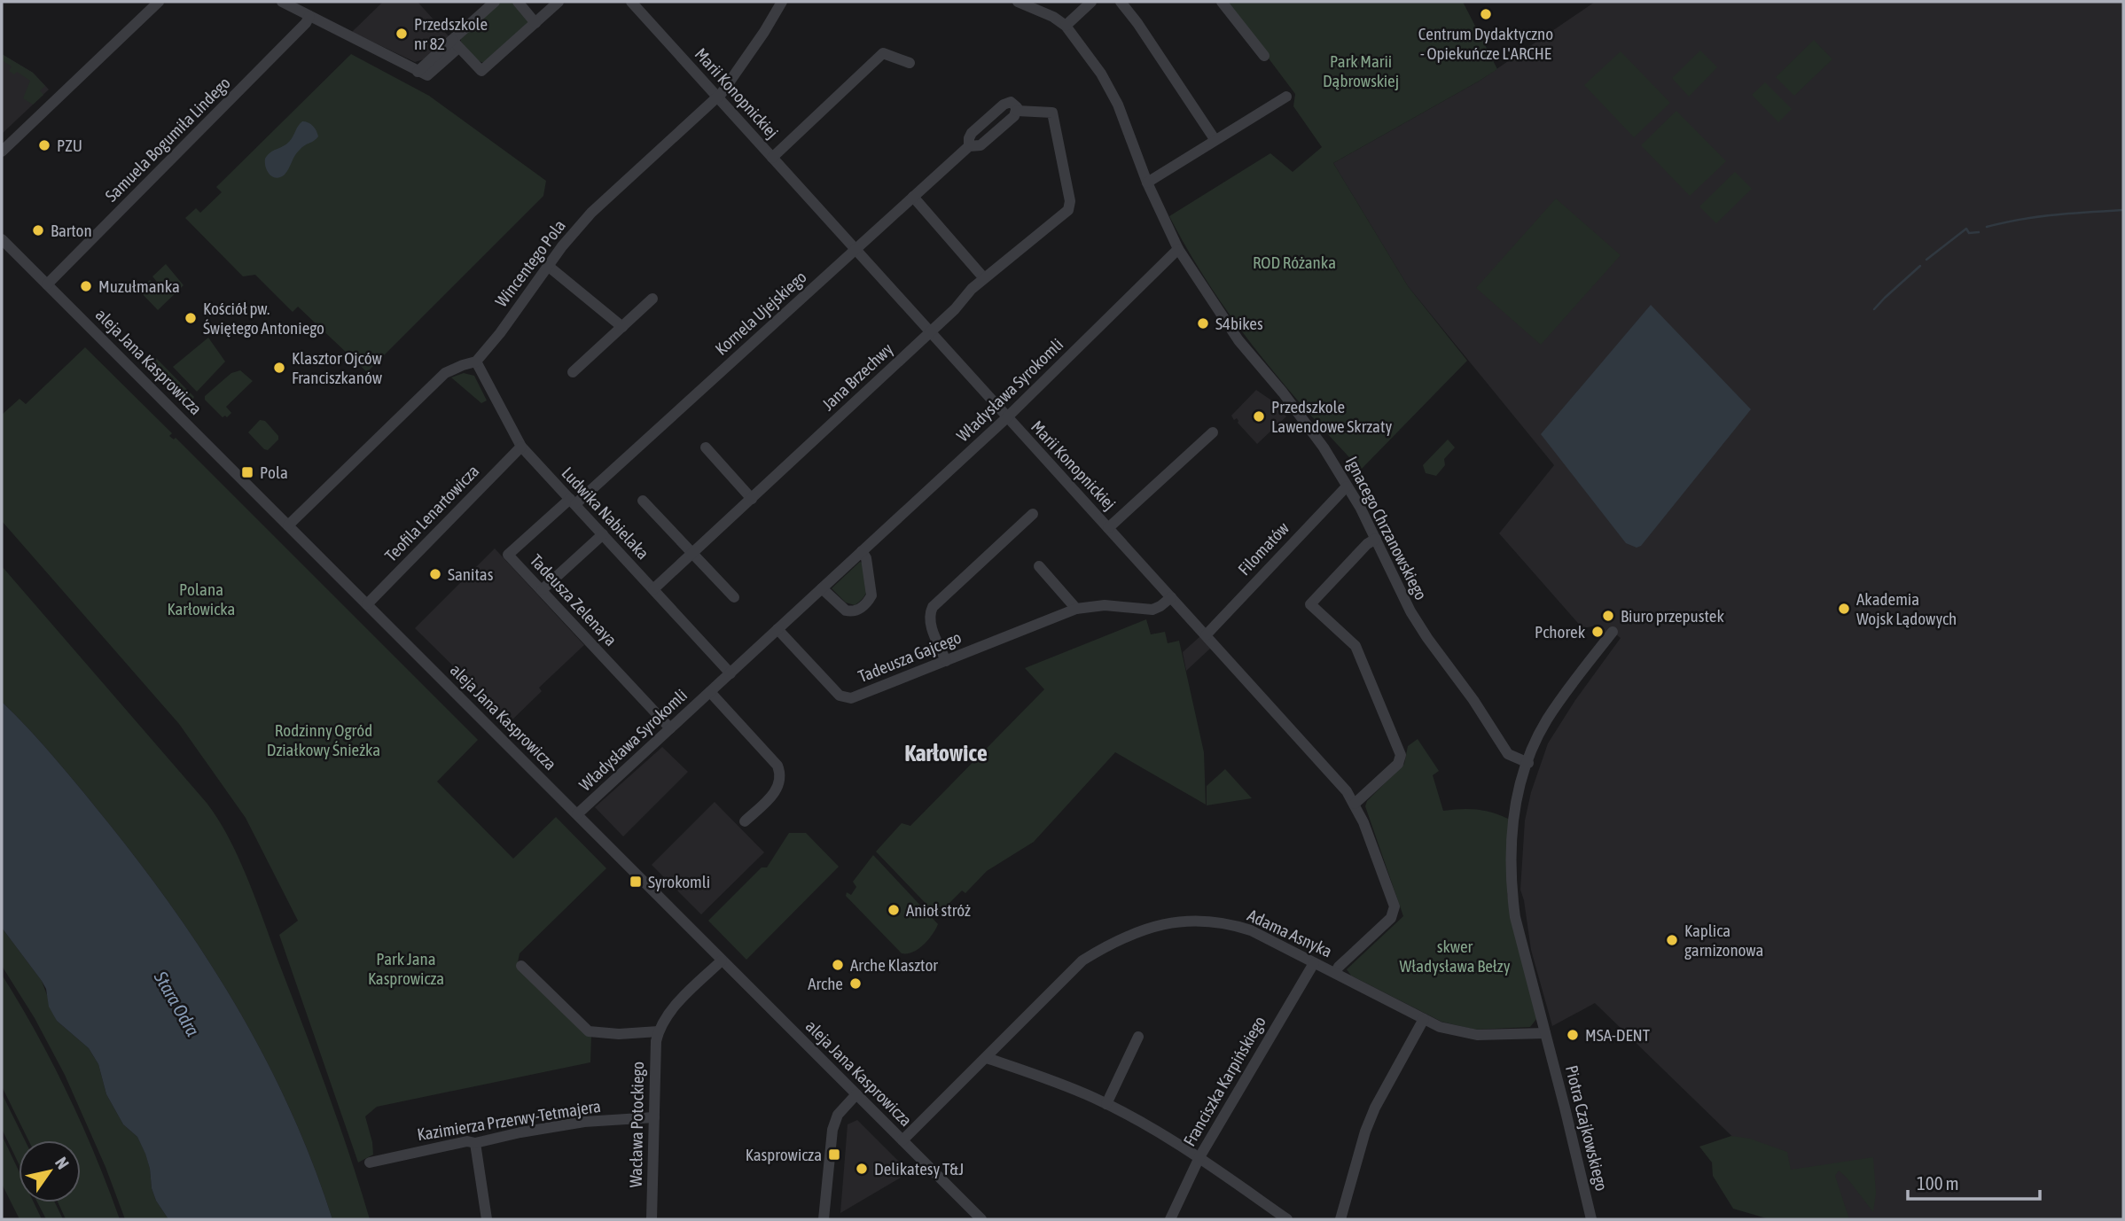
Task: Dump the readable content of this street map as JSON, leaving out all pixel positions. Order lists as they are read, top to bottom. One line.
{"streets":{"street":["Marii Konopnickiej","Samuela Bogumiła Lindego","Wincentego Pola","Kornela Ujejskiego","aleja Jana Kasprowicza","Jana Brzechwy","Władysława Syrokomli","Teofila Lenartowicza","Ludwika Nabielaka","Ignacego Chrzanowskiego","Filomatów","Tadeusza Zelenaya","Tadeusza Gajcego","Adama Asnyka","Franciszka Karpińskiego","Kazimierza Przerwy-Tetmajera","Wacława Potockiego","Piotra Czajkowskiego"]},"crossings":[["Marii Konopnickiej","Wincentego Pola"],["Marii Konopnickiej","Kornela Ujejskiego"],["Marii Konopnickiej","Jana Brzechwy"],["Marii Konopnickiej","Władysława Syrokomli"],["Marii Konopnickiej","Filomatów"],["Marii Konopnickiej","Tadeusza Gajcego"],["Marii Konopnickiej","Adama Asnyka"],["Samuela Bogumiła Lindego","aleja Jana Kasprowicza"],["Wincentego Pola","aleja Jana Kasprowicza"],["Wincentego Pola","Ludwika Nabielaka"],["Kornela Ujejskiego","Jana Brzechwy"],["Kornela Ujejskiego","Ludwika Nabielaka"],["Kornela Ujejskiego","Tadeusza Zelenaya"],["aleja Jana Kasprowicza","Władysława Syrokomli"],["aleja Jana Kasprowicza","Teofila Lenartowicza"],["aleja Jana Kasprowicza","Adama Asnyka"],["aleja Jana Kasprowicza","Wacława Potockiego"],["Jana Brzechwy","Ludwika Nabielaka"],["Władysława Syrokomli","Ludwika Nabielaka"],["Władysława Syrokomli","Ignacego Chrzanowskiego"],["Władysława Syrokomli","Tadeusza Zelenaya"],["Władysława Syrokomli","Tadeusza Gajcego"],["Teofila Lenartowicza","Ludwika Nabielaka"],["Ludwika Nabielaka","Tadeusza Zelenaya"],["Ignacego Chrzanowskiego","Filomatów"],["Ignacego Chrzanowskiego","Piotra Czajkowskiego"],["Adama Asnyka","Franciszka Karpińskiego"],["Adama Asnyka","Piotra Czajkowskiego"],["Kazimierza Przerwy-Tetmajera","Wacława Potockiego"]],"districts":["Karłowice"],"water":["Stara Odra"],"parks":["Park Marii Dąbrowskiej","ROD Różanka","Polana Karłowicka","Rodzinny Ogród Działkowy Śnieżka","skwer Władysława Bełzy","Park Jana Kasprowicza"],"places":{"other":["Centrum Dydaktyczno - Opiekuńcze L'ARCHE","Przedszkole nr 82","PZU","Barton","Muzułmanka","Kościół pw. Świętego Antoniego","S4bikes","Klasztor Ojców Franciszkanów","Przedszkole Lawendowe Skrzaty","Sanitas","Akademia Wojsk Lądowych","Biuro przepustek","Pchorek","Anioł stróż","Kaplica garnizonowa","Arche Klasztor","Arche","MSA-DENT","Delikatesy T&J"],"transit":["Pola","Syrokomli","Kasprowicza"]},"scale_bar":"100 m","north":"top right"}
